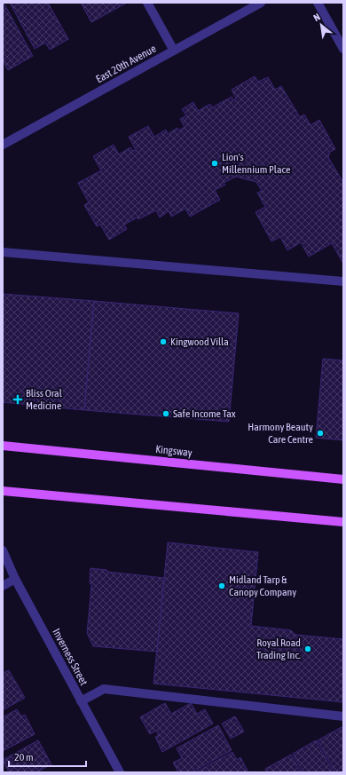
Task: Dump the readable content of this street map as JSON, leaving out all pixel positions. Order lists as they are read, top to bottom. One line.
{"streets":{"main road":["Kingsway"],"street":["East 20th Avenue","Inverness Street"]},"places":{"other":["Lion's Millennium Place","Kingwood Villa","Safe Income Tax","Harmony Beauty Care Centre","Midland Tarp & Canopy Company","Royal Road Trading Inc."],"health":["Bliss Oral Medicine"]},"scale_bar":"20 m","north":"top left"}
